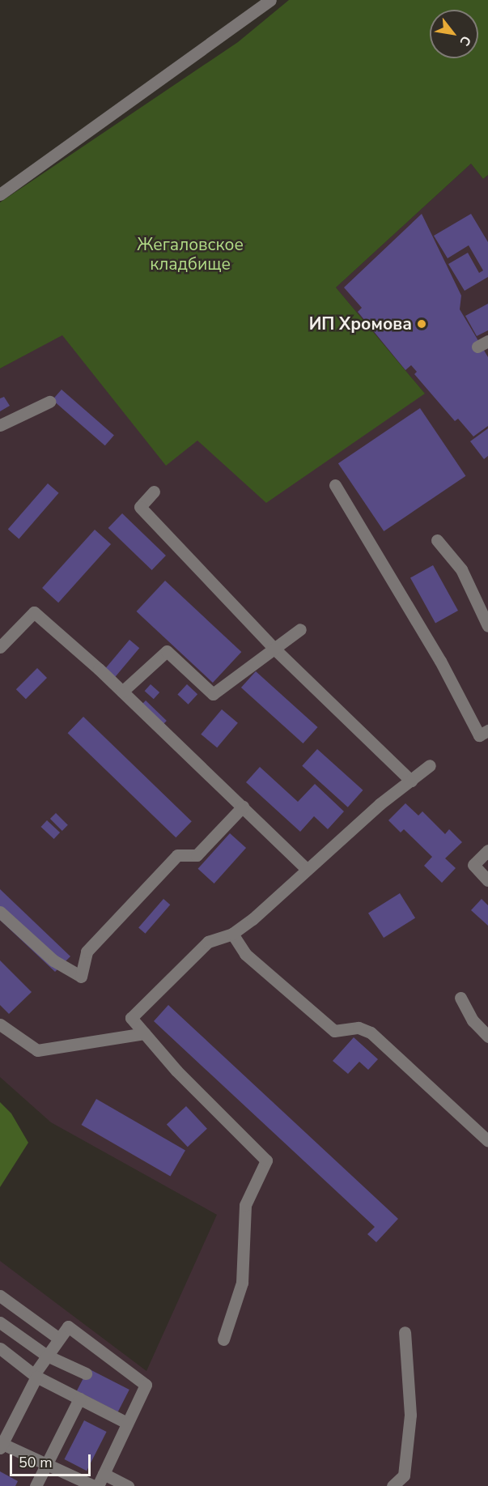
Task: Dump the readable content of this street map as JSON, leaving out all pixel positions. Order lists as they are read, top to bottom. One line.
{"parks":["Жегаловское кладбище"],"places":["ИП Хромова"],"scale_bar":"50 m","north":"bottom right"}
